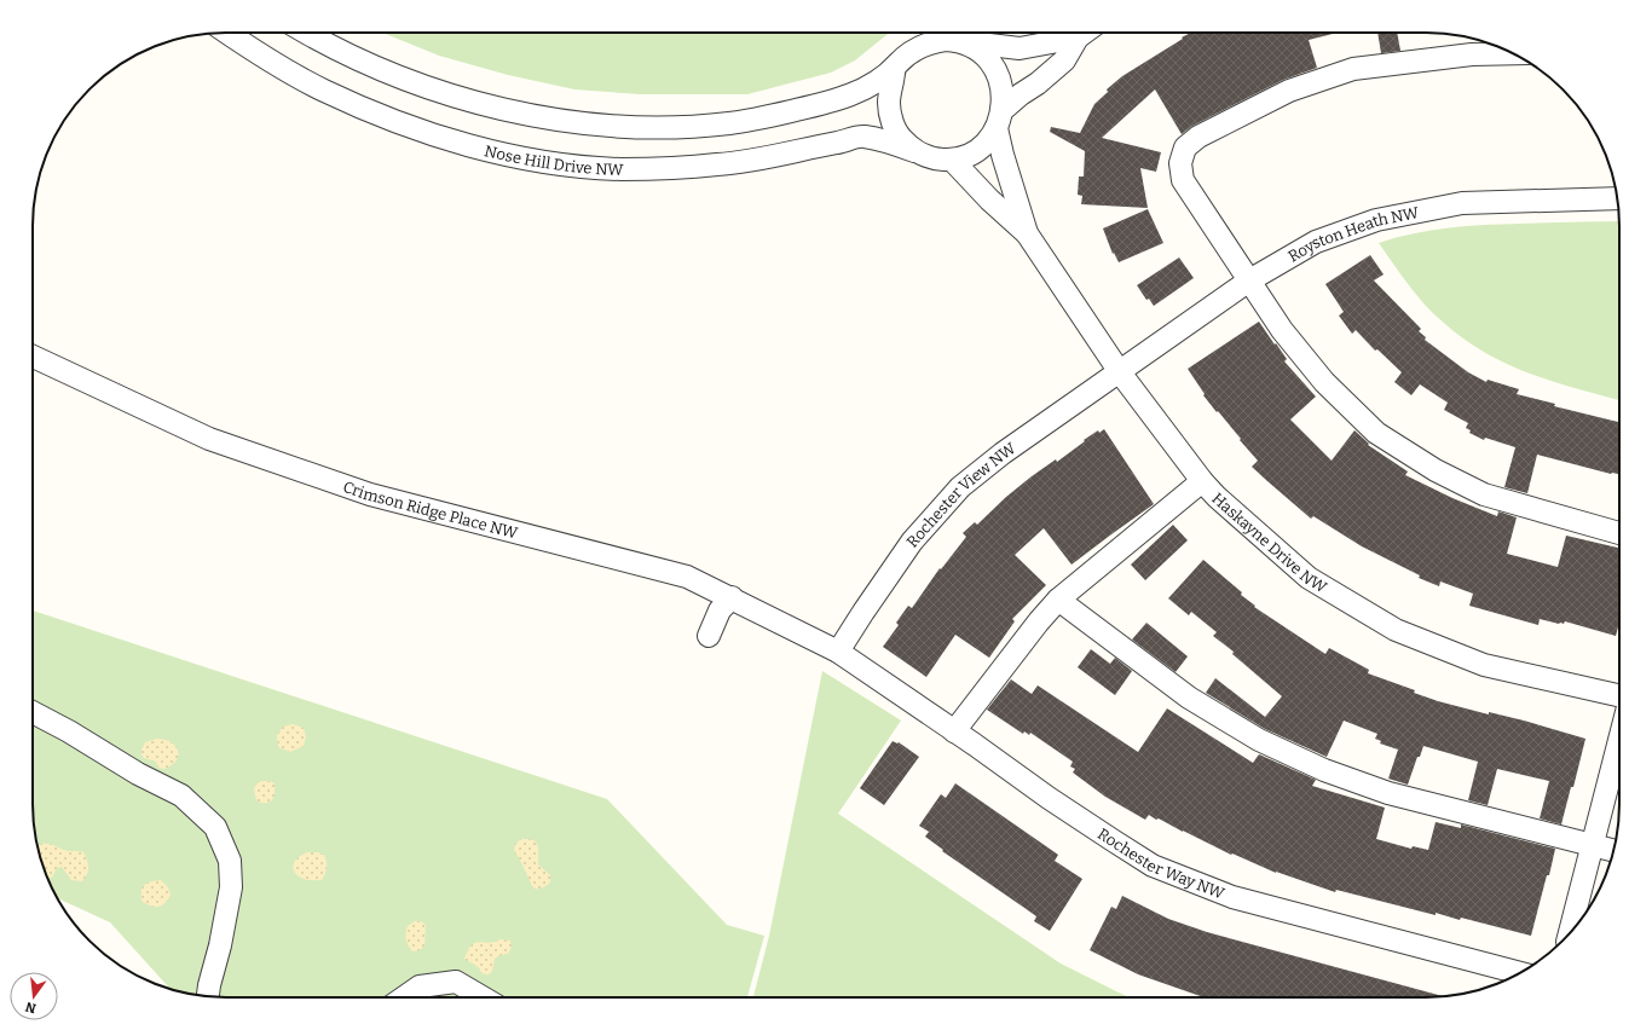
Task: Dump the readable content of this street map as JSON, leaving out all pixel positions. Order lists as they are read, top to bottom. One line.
{"streets":{"street":["Nose Hill Drive NW","Royston Heath NW","Rochester View NW","Crimson Ridge Place NW","Haskayne Drive NW","Rochester Way NW"]},"crossings":[["Nose Hill Drive NW","Haskayne Drive NW"],["Royston Heath NW","Rochester View NW"],["Royston Heath NW","Haskayne Drive NW"],["Rochester View NW","Crimson Ridge Place NW"],["Rochester View NW","Haskayne Drive NW"],["Rochester View NW","Rochester Way NW"],["Crimson Ridge Place NW","Rochester Way NW"]],"north":"bottom"}
